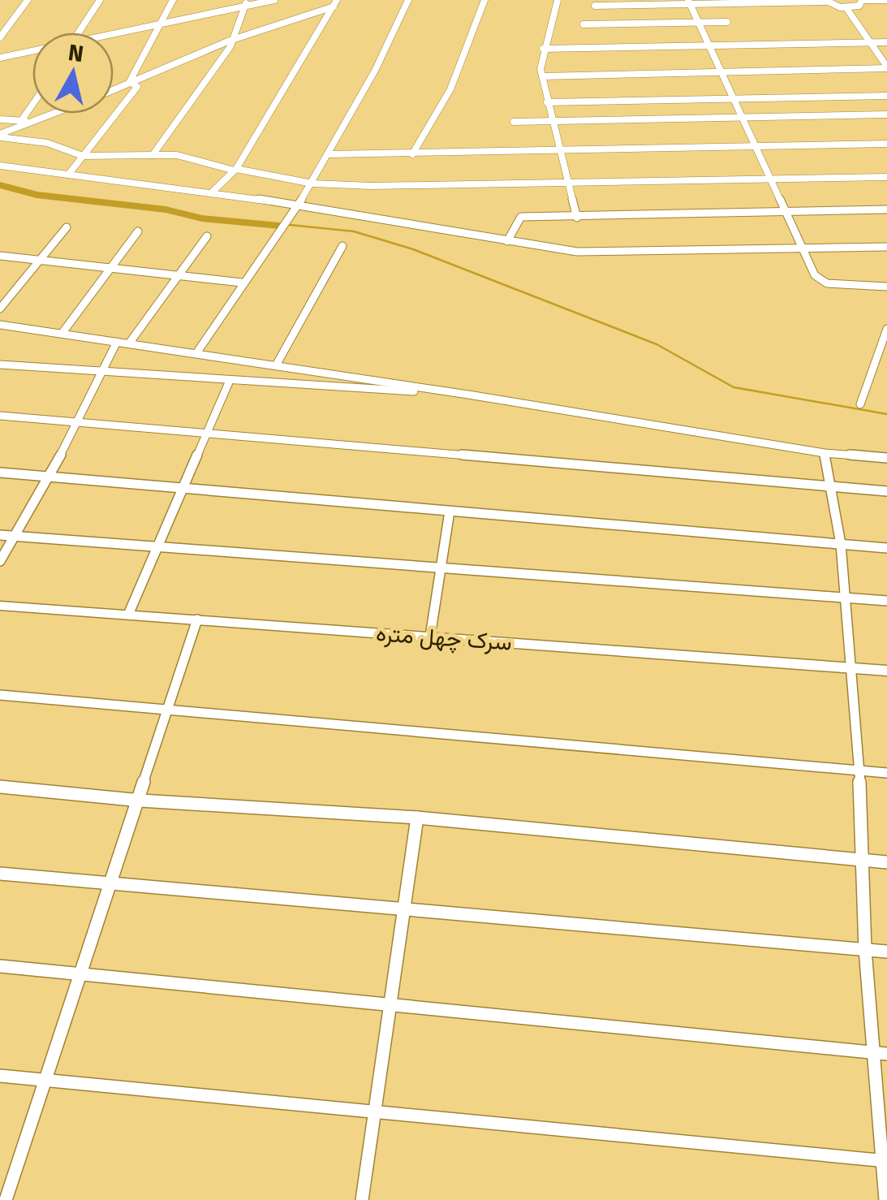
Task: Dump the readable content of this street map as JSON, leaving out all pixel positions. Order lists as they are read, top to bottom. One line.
{"streets":{"street":["سرک چهل متره"]},"north":"top"}
